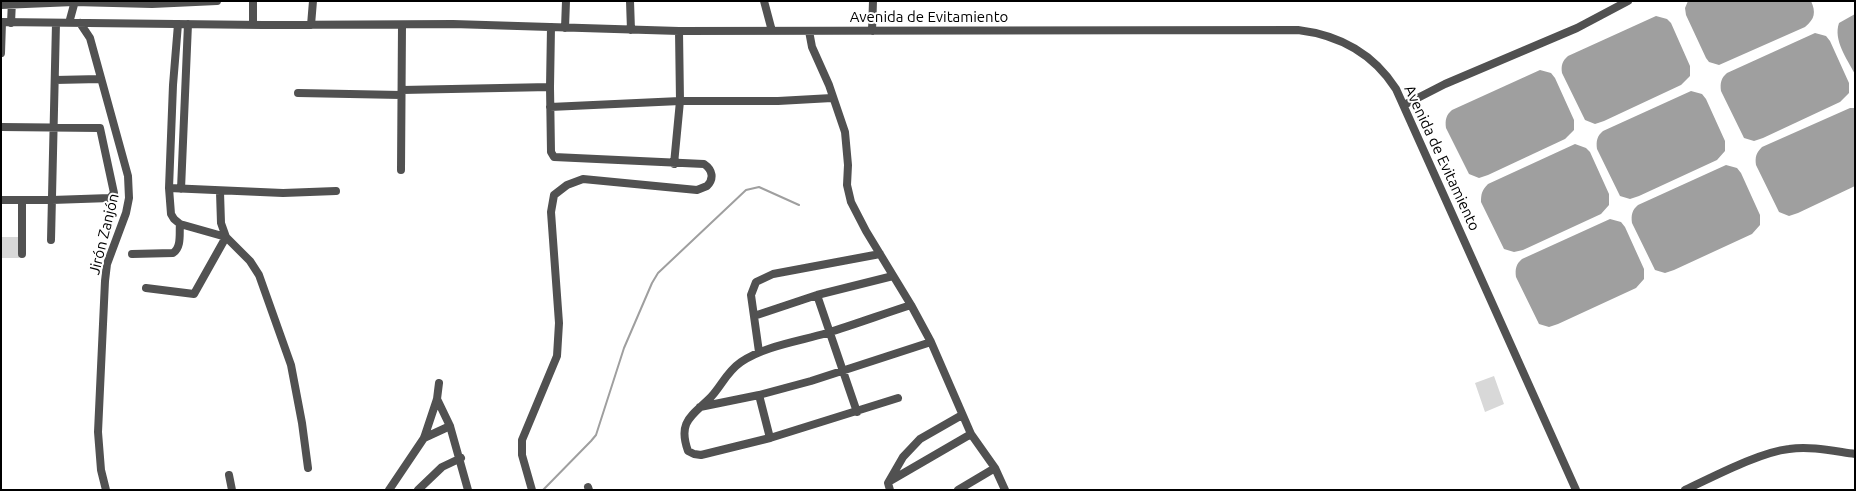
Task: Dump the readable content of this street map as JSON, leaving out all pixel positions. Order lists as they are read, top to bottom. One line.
{"streets":{"street":["Avenida de Evitamiento","Jirón Zanjón"]},"crossings":[["Avenida de Evitamiento","Jirón Zanjón"]]}
